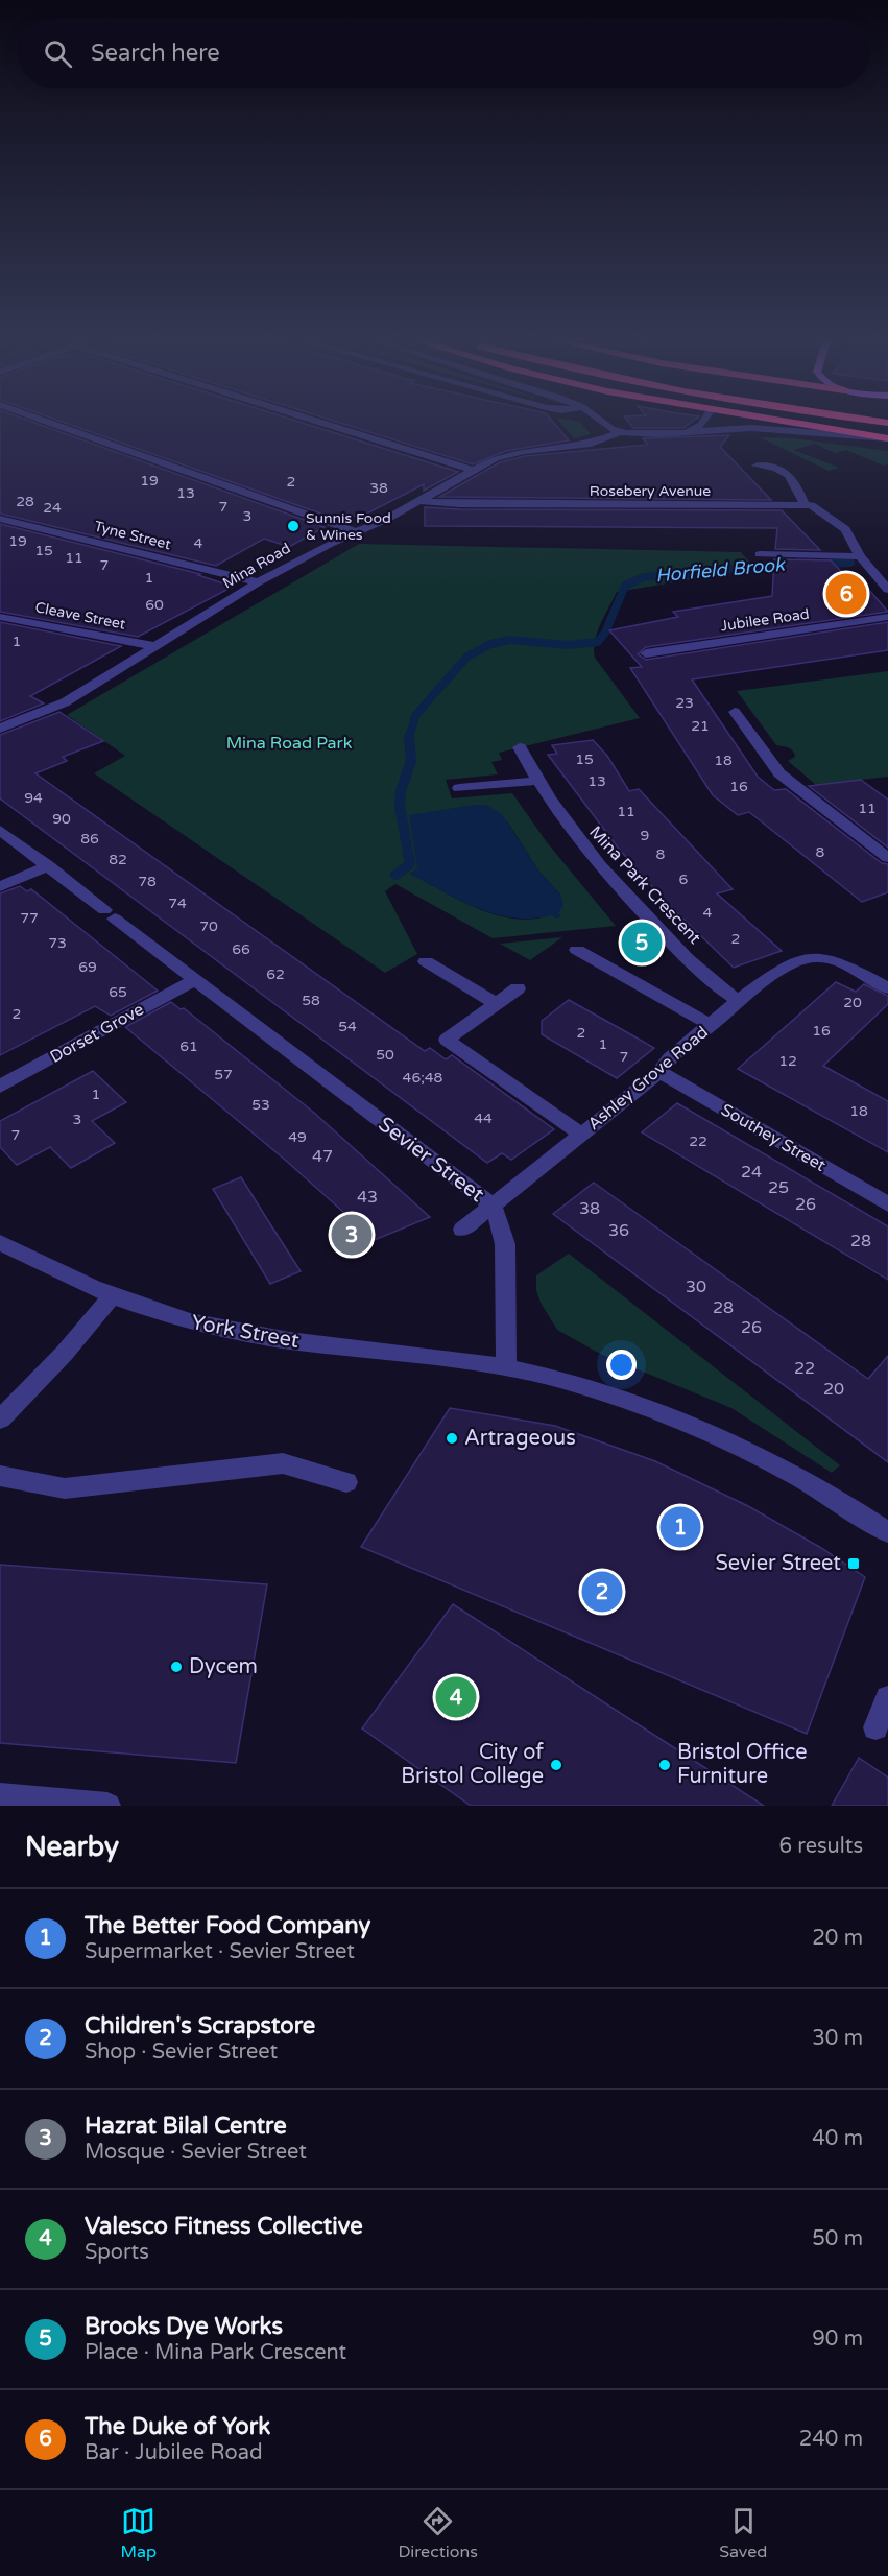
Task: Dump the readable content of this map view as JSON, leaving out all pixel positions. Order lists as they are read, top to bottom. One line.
{"streets":{"street":["Rosebery Avenue","Tyne Street","Mina Road","Cleave Street","Jubilee Road","Mina Park Crescent","Dorset Grove","Ashley Grove Road","Southey Street","Sevier Street","York Street"]},"crossings":[["Rosebery Avenue","Mina Road"],["Tyne Street","Mina Road"],["Mina Road","Cleave Street"],["Mina Park Crescent","Ashley Grove Road"],["Dorset Grove","Sevier Street"],["Ashley Grove Road","Southey Street"],["Ashley Grove Road","Sevier Street"],["Sevier Street","York Street"]],"water":["Horfield Brook"],"parks":["Mina Road Park"],"places":{"other":["Sunnis Food & Wines","Artrageous","Dycem","City of Bristol College","Bristol Office Furniture"],"transit":["Sevier Street"]},"house_numbers":["19","2","38","13","28","7","24","3","19","4","15","11","7","1","60","1","23","21","15","18","13","16","94","11","11","90","9","86","8","8","82","6","78","74","4","77","70","2","73","66","69","62","65","58","20","2","54","16","2","1","61","50","7","12","57","46;48","1","53","18","44","3","7","49","22","47","24","25","43","26","38","36","28","30","28","26","22","20"],"page":{"search":"Search here","pins":["6","5","3","1","2","4"],"heading":["Nearby","6 results"],"list":[{"mark":"1","name":"The Better Food Company","note":"Supermarket · Sevier Street","value":"20 m"},{"mark":"2","name":"Children's Scrapstore","note":"Shop · Sevier Street","value":"30 m"},{"mark":"3","name":"Hazrat Bilal Centre","note":"Mosque · Sevier Street","value":"40 m"},{"mark":"4","name":"Valesco Fitness Collective","note":"Sports","value":"50 m"},{"mark":"5","name":"Brooks Dye Works","note":"Place · Mina Park Crescent","value":"90 m"},{"mark":"6","name":"The Duke of York","note":"Bar · Jubilee Road","value":"240 m"}],"nav":["Map","Directions","Saved"]}}
